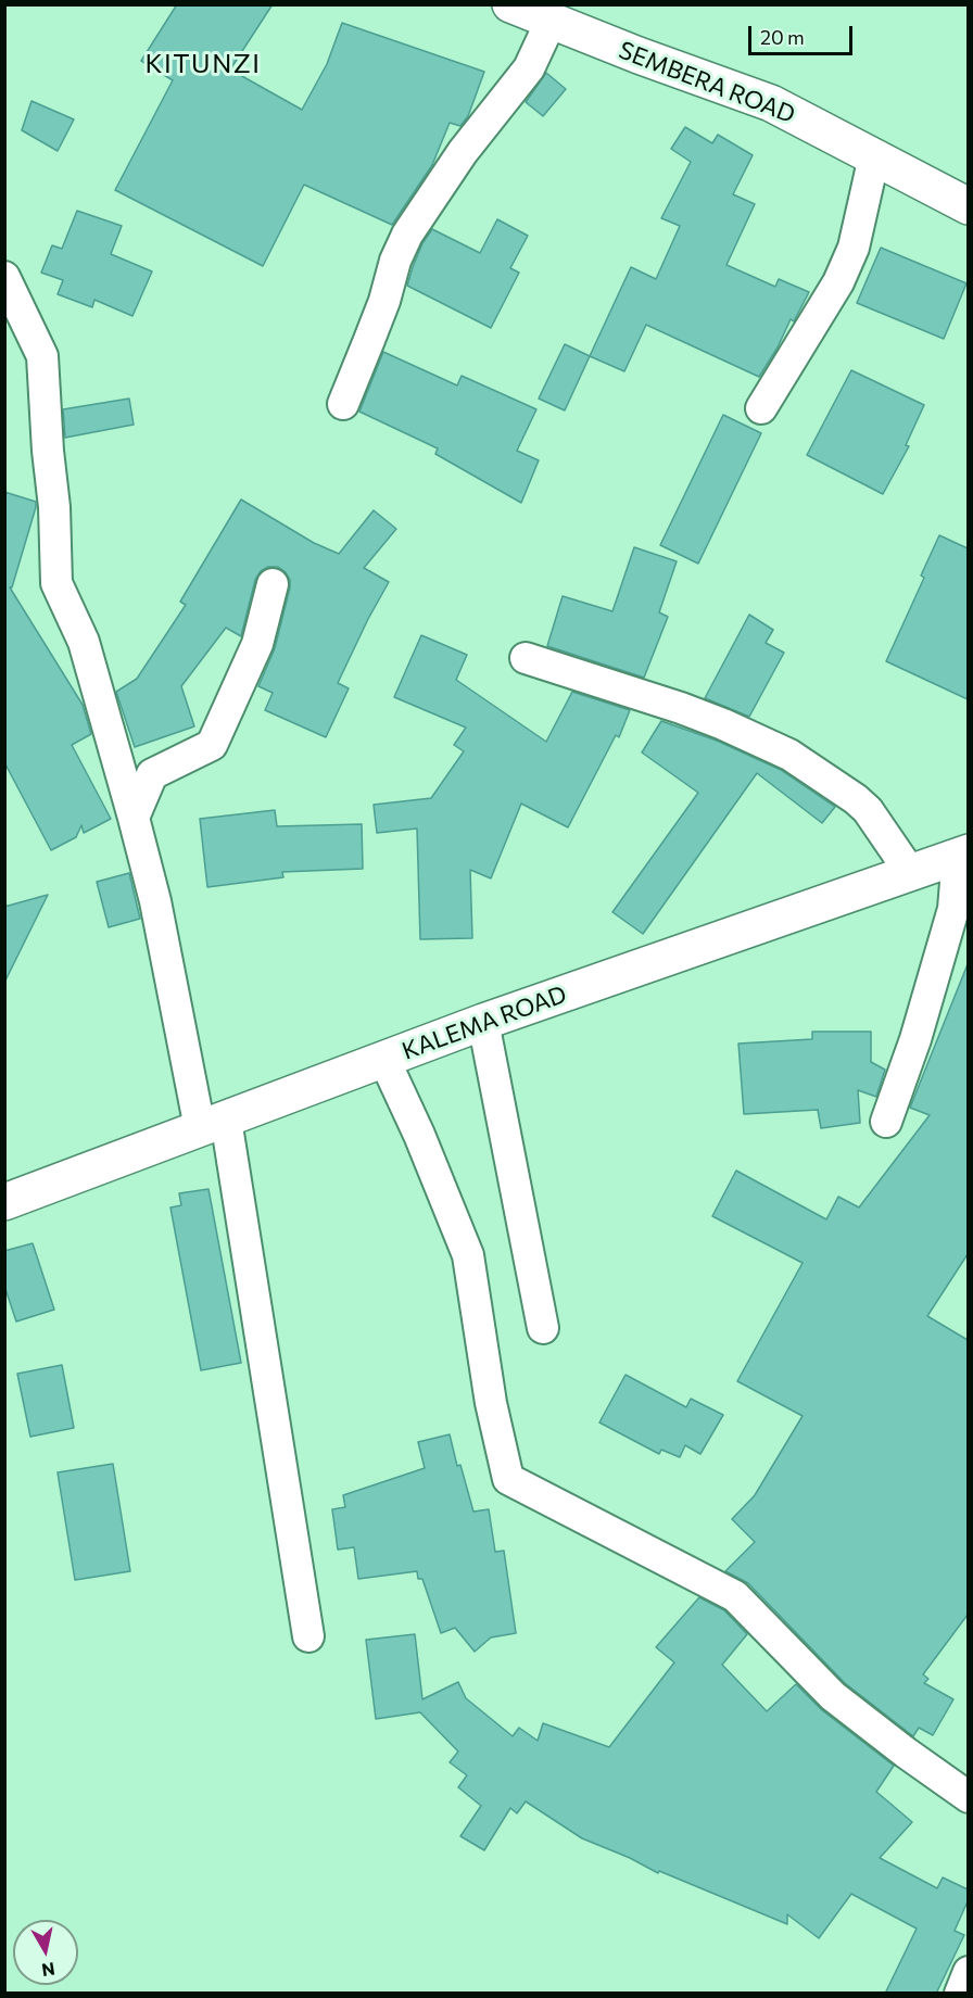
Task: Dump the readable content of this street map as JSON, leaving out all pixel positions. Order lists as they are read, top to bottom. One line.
{"streets":{"street":["SEMBERA ROAD","KALEMA ROAD"]},"districts":["KITUNZI"],"scale_bar":"20 m","north":"bottom"}
